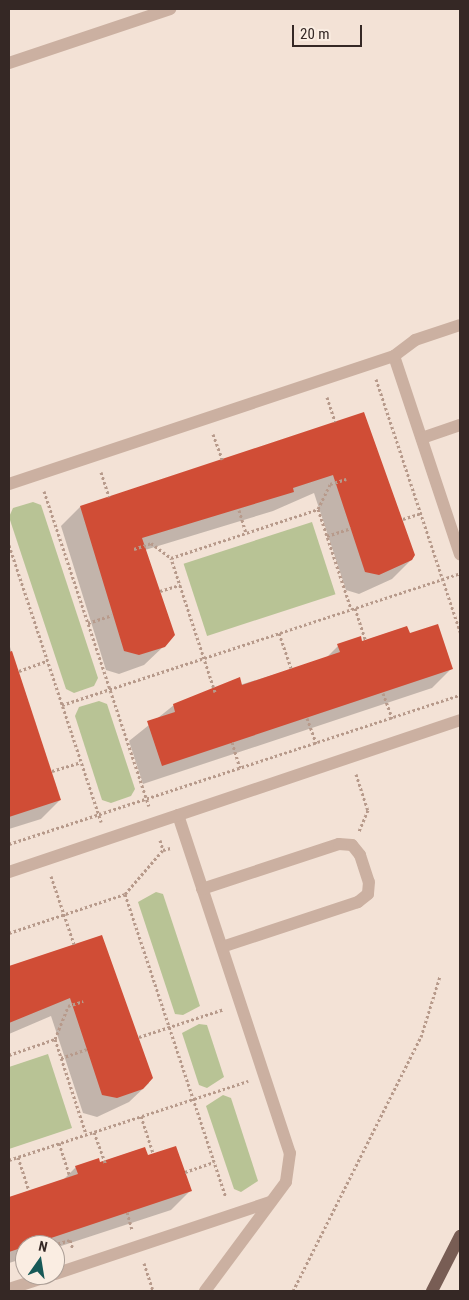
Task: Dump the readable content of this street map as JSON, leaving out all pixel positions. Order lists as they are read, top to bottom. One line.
{"scale_bar":"20 m","north":"top"}
